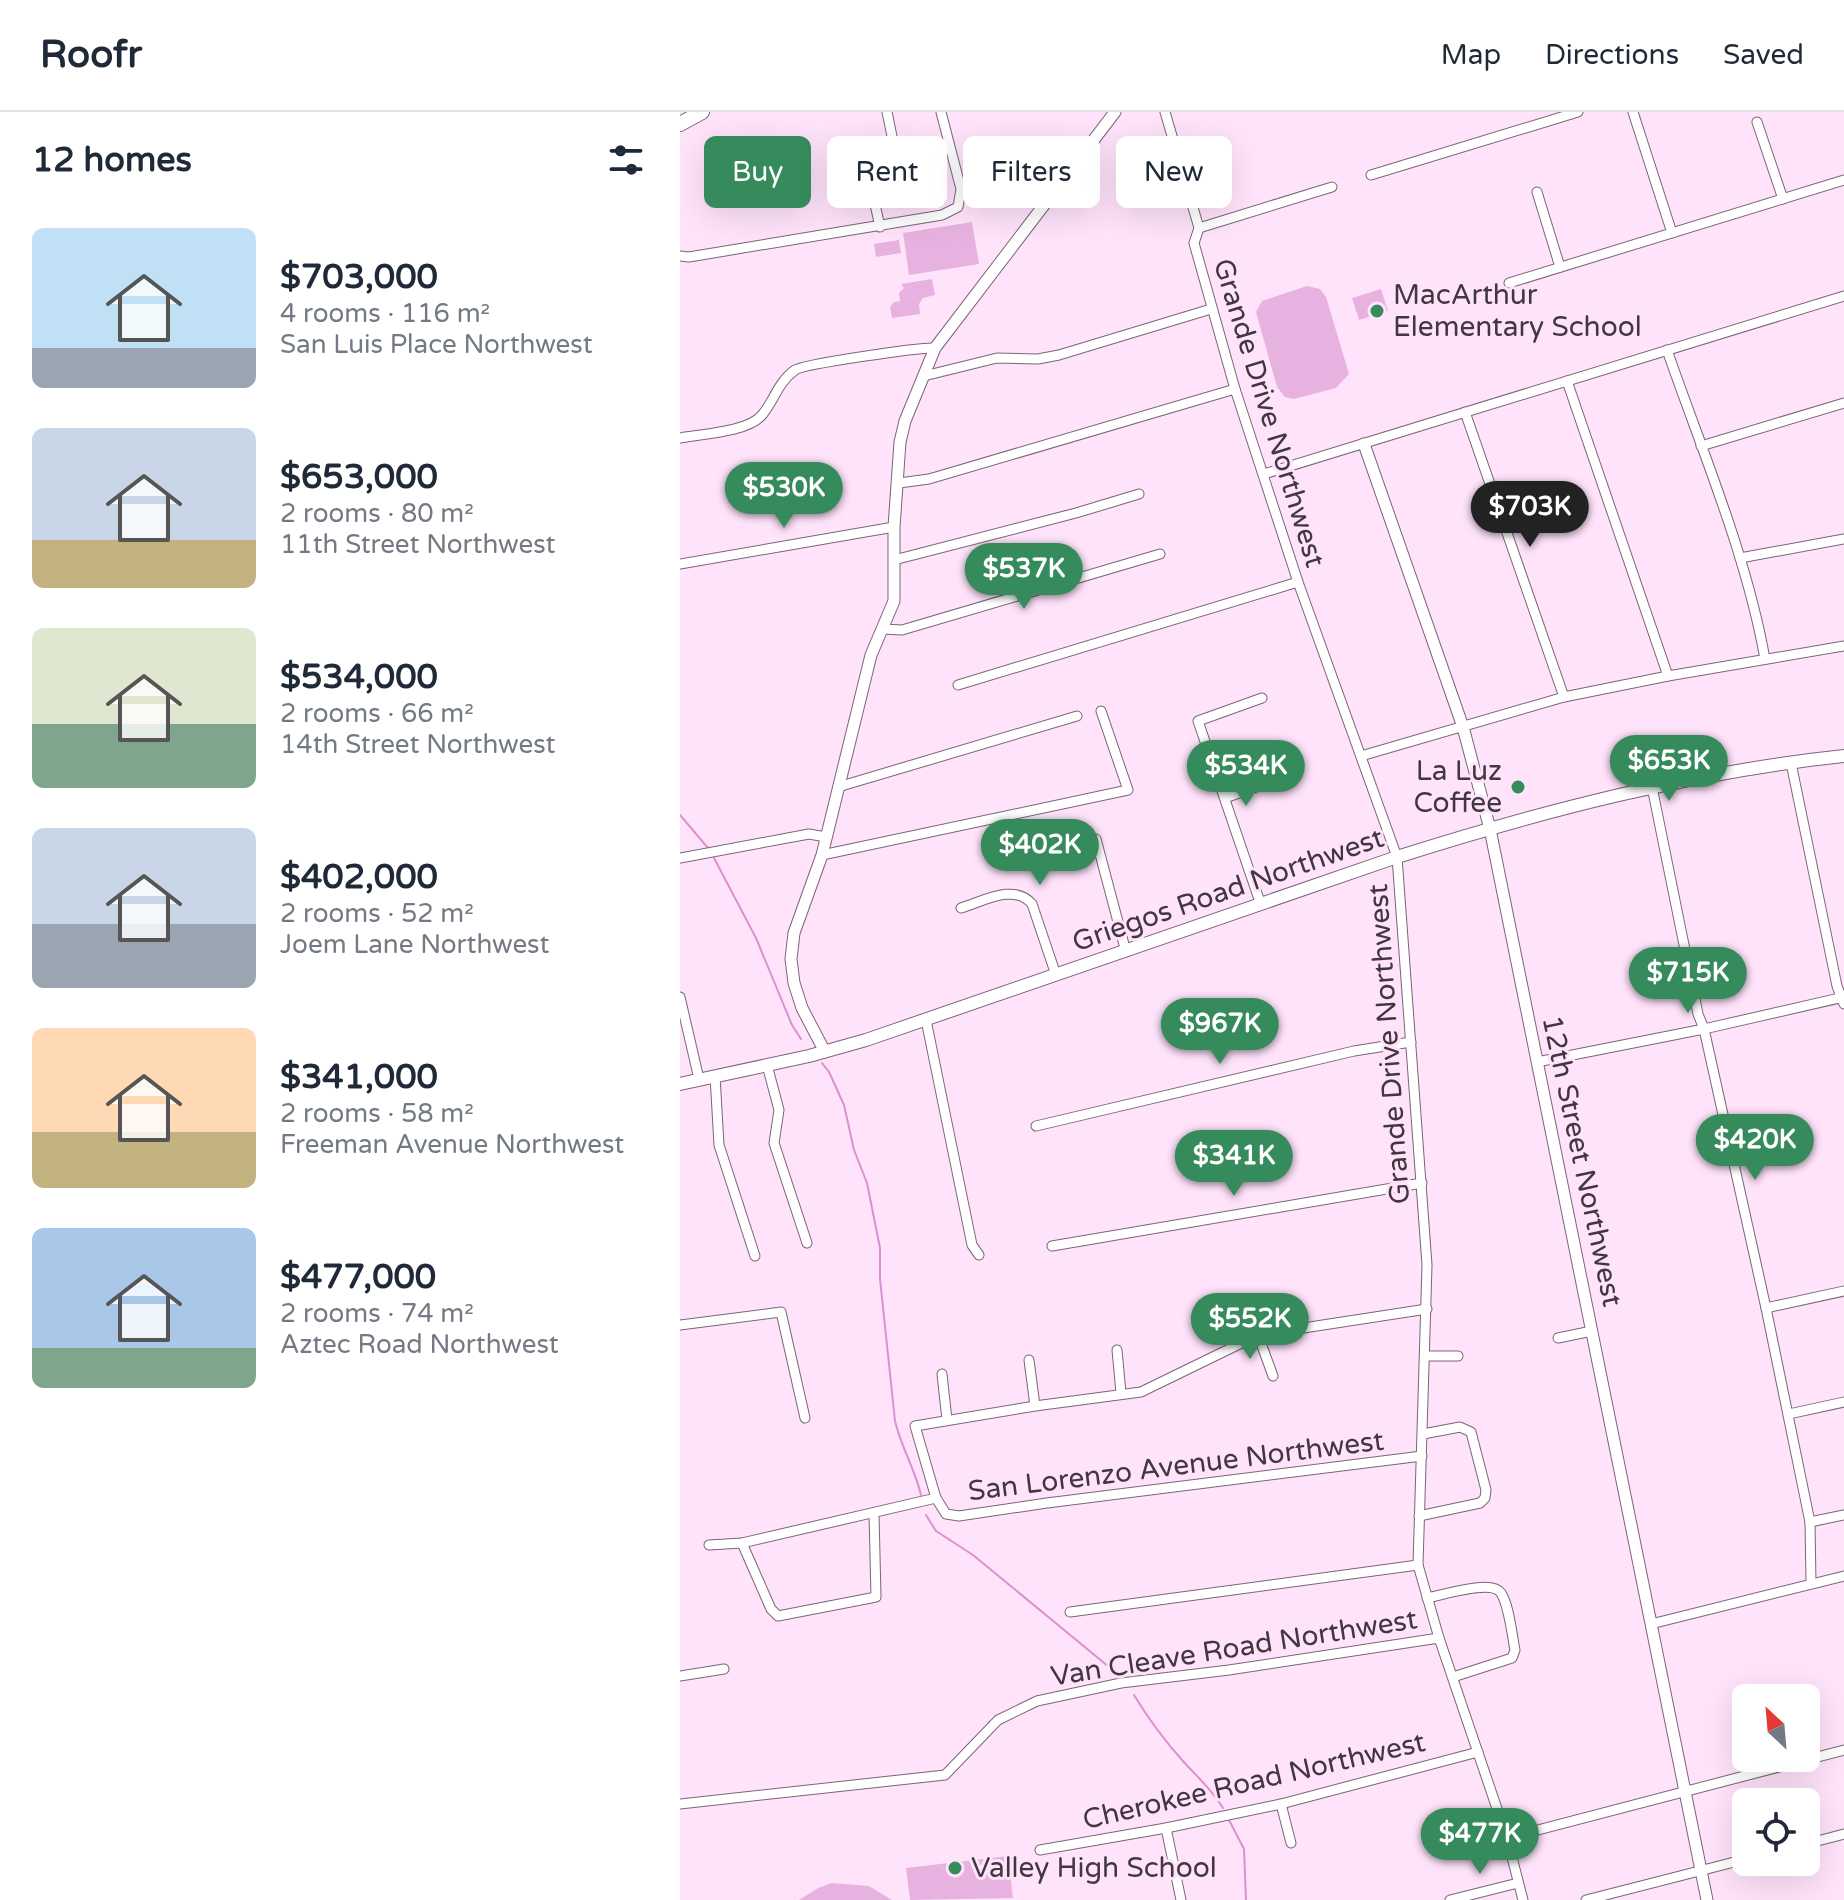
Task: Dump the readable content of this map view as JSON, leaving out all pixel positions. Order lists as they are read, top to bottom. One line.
{"streets":{"main road":["Griegos Road Northwest"],"street":["Grande Drive Northwest","12th Street Northwest","San Lorenzo Avenue Northwest","Van Cleave Road Northwest","Cherokee Road Northwest"]},"crossings":[["Grande Drive Northwest","Griegos Road Northwest"],["Grande Drive Northwest","San Lorenzo Avenue Northwest"],["Grande Drive Northwest","Van Cleave Road Northwest"],["Grande Drive Northwest","Cherokee Road Northwest"],["Griegos Road Northwest","12th Street Northwest"]],"places":["MacArthur Elementary School","La Luz Coffee","Valley High School"],"north":"top left","page":{"header":"Roofr","nav":["Map","Directions","Saved"],"heading":"12 homes","chip":["Buy","Rent","Filters","New"],"list":[{"name":"$703,000","note":"4 rooms · 116 m² · San Luis Place Northwest"},{"name":"$653,000","note":"2 rooms · 80 m² · 11th Street Northwest"},{"name":"$534,000","note":"2 rooms · 66 m² · 14th Street Northwest"},{"name":"$402,000","note":"2 rooms · 52 m² · Joem Lane Northwest"},{"name":"$341,000","note":"2 rooms · 58 m² · Freeman Avenue Northwest"},{"name":"$477,000","note":"2 rooms · 74 m² · Aztec Road Northwest"}],"price":["$530K","$703K","$537K","$653K","$534K","$402K","$715K","$967K","$420K","$341K","$552K","$477K"]}}
